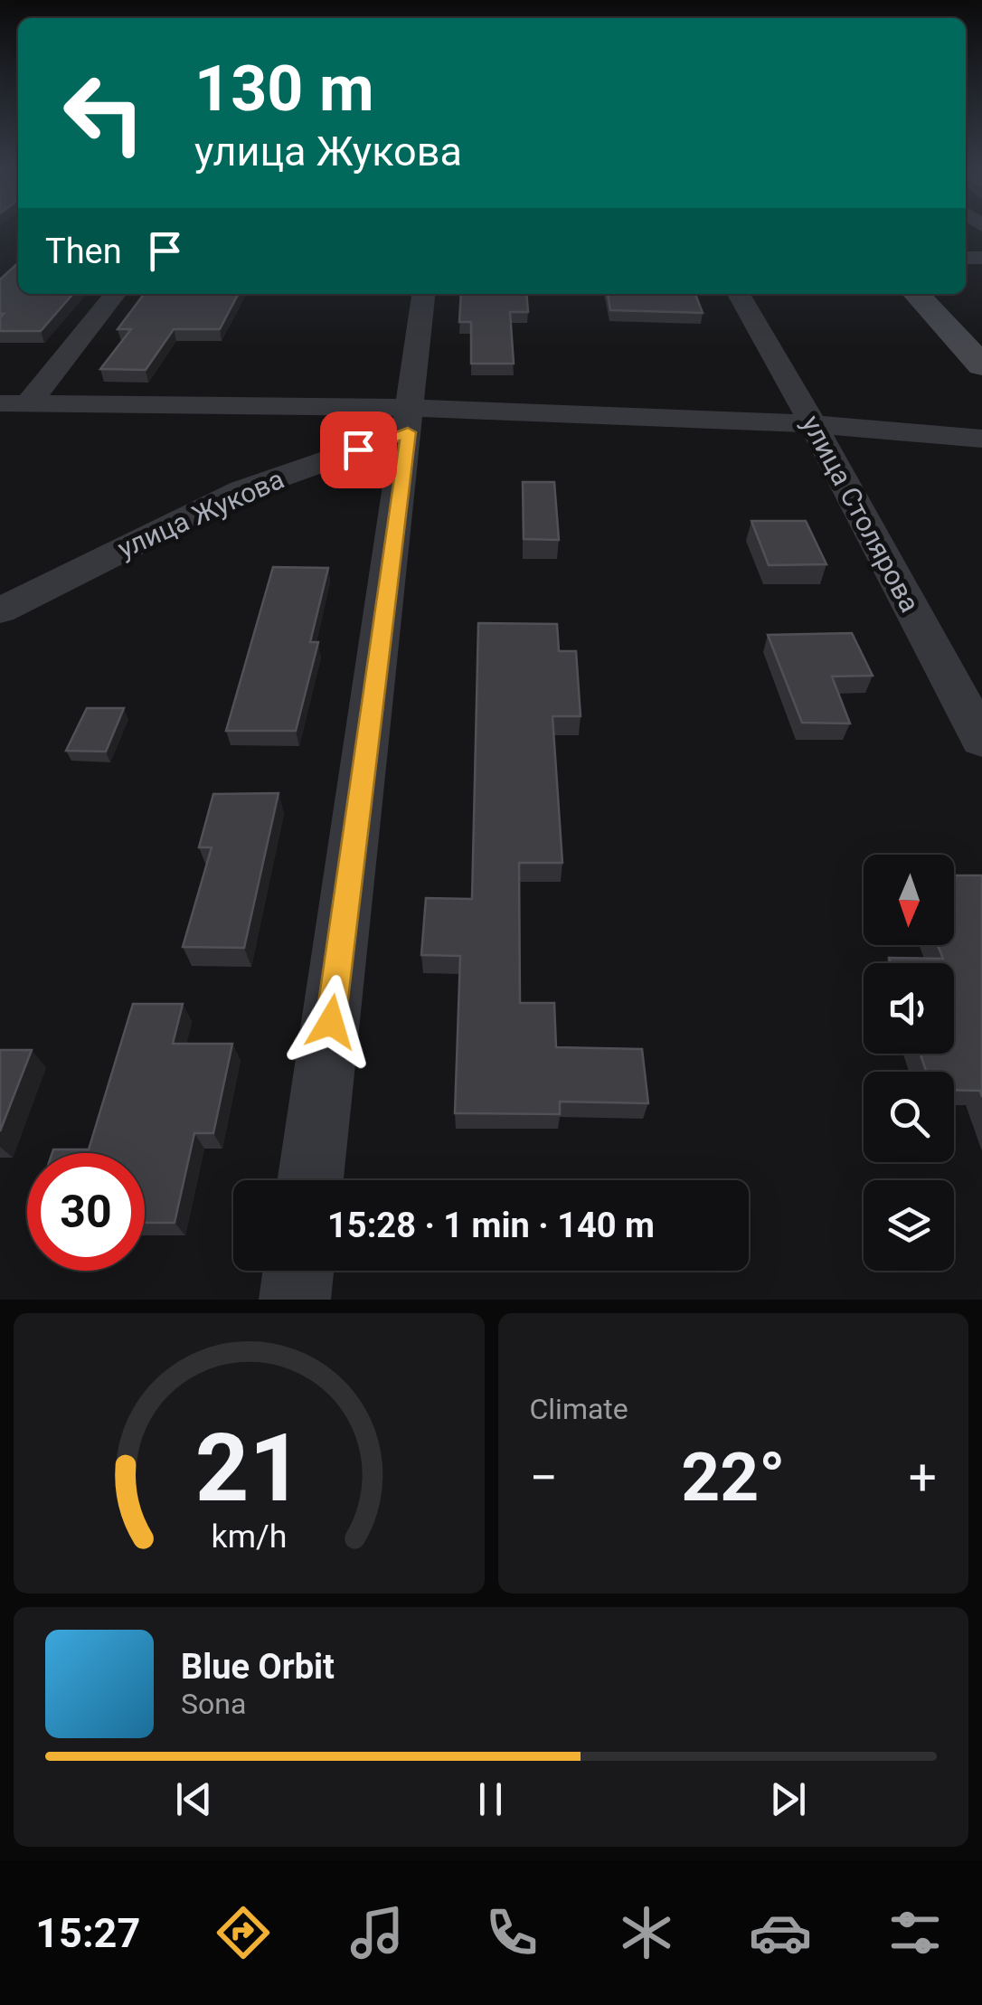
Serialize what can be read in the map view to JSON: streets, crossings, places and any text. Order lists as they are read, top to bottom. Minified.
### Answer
{"streets":{"street":["улица Жукова","улица Столярова"]},"north":"bottom","page":{"turn":["130 m","улица Жукова"],"then":"Then","limit":"30","trip":"15:28 · 1 min · 140 m","tile":"Climate","heat":["−","22°","+"],"song":["Blue Orbit","Sona"],"tabs":"15:27","gauge":["21","km/h"]}}
